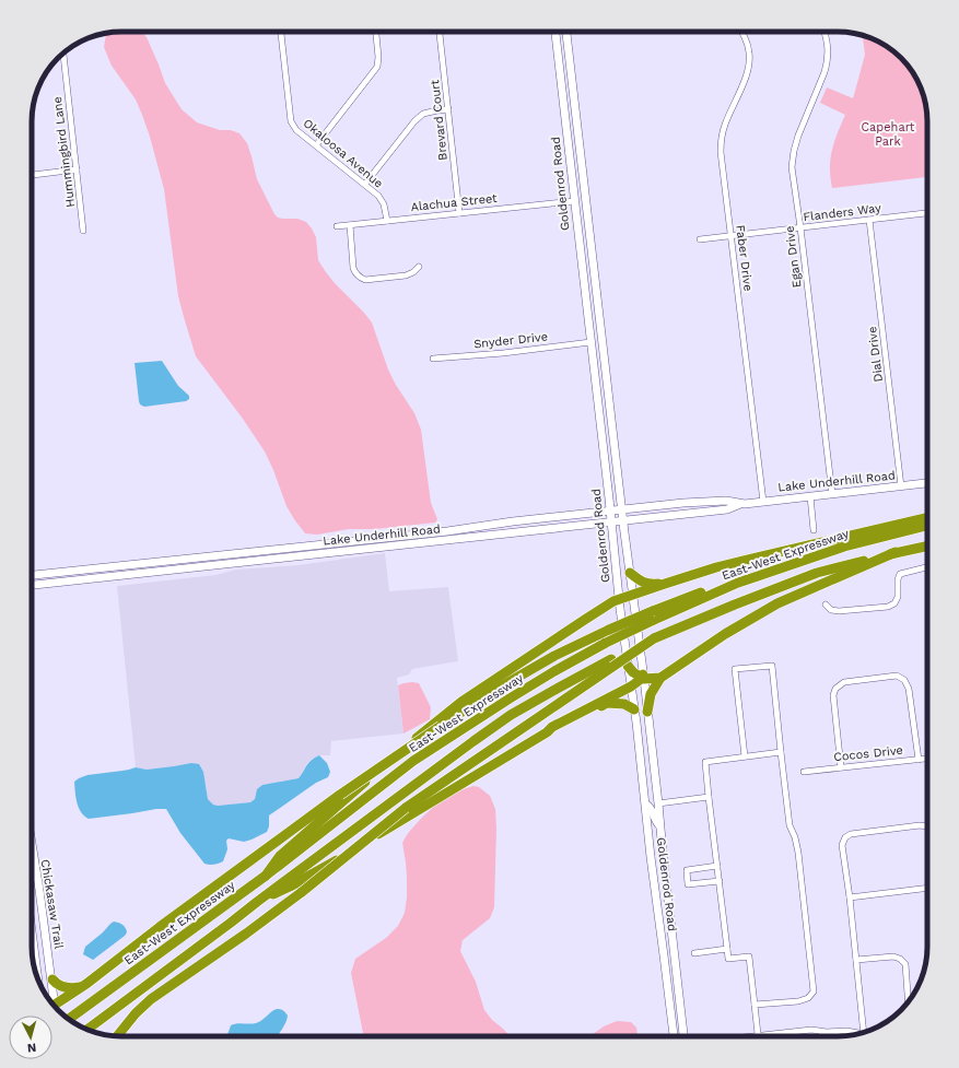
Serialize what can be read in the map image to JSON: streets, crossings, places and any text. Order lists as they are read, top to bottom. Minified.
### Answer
{"streets":{"highway":["East-West Expressway"],"main road":["Goldenrod Road","Lake Underhill Road","Chickasaw Trail"],"street":["Brevard Court","Hummingbird Lane","Okaloosa Avenue","Alachua Street","Flanders Way","Egan Drive","Faber Drive","Snyder Drive","Dial Drive","Cocos Drive"]},"crossings":[["Brevard Court","Alachua Street"],["Okaloosa Avenue","Alachua Street"],["Goldenrod Road","Alachua Street"],["Goldenrod Road","Snyder Drive"],["Goldenrod Road","Lake Underhill Road"],["Flanders Way","Egan Drive"],["Flanders Way","Faber Drive"],["Flanders Way","Dial Drive"],["Egan Drive","Lake Underhill Road"],["Faber Drive","Lake Underhill Road"],["Dial Drive","Lake Underhill Road"]],"parks":["Capehart Park"],"north":"bottom"}
